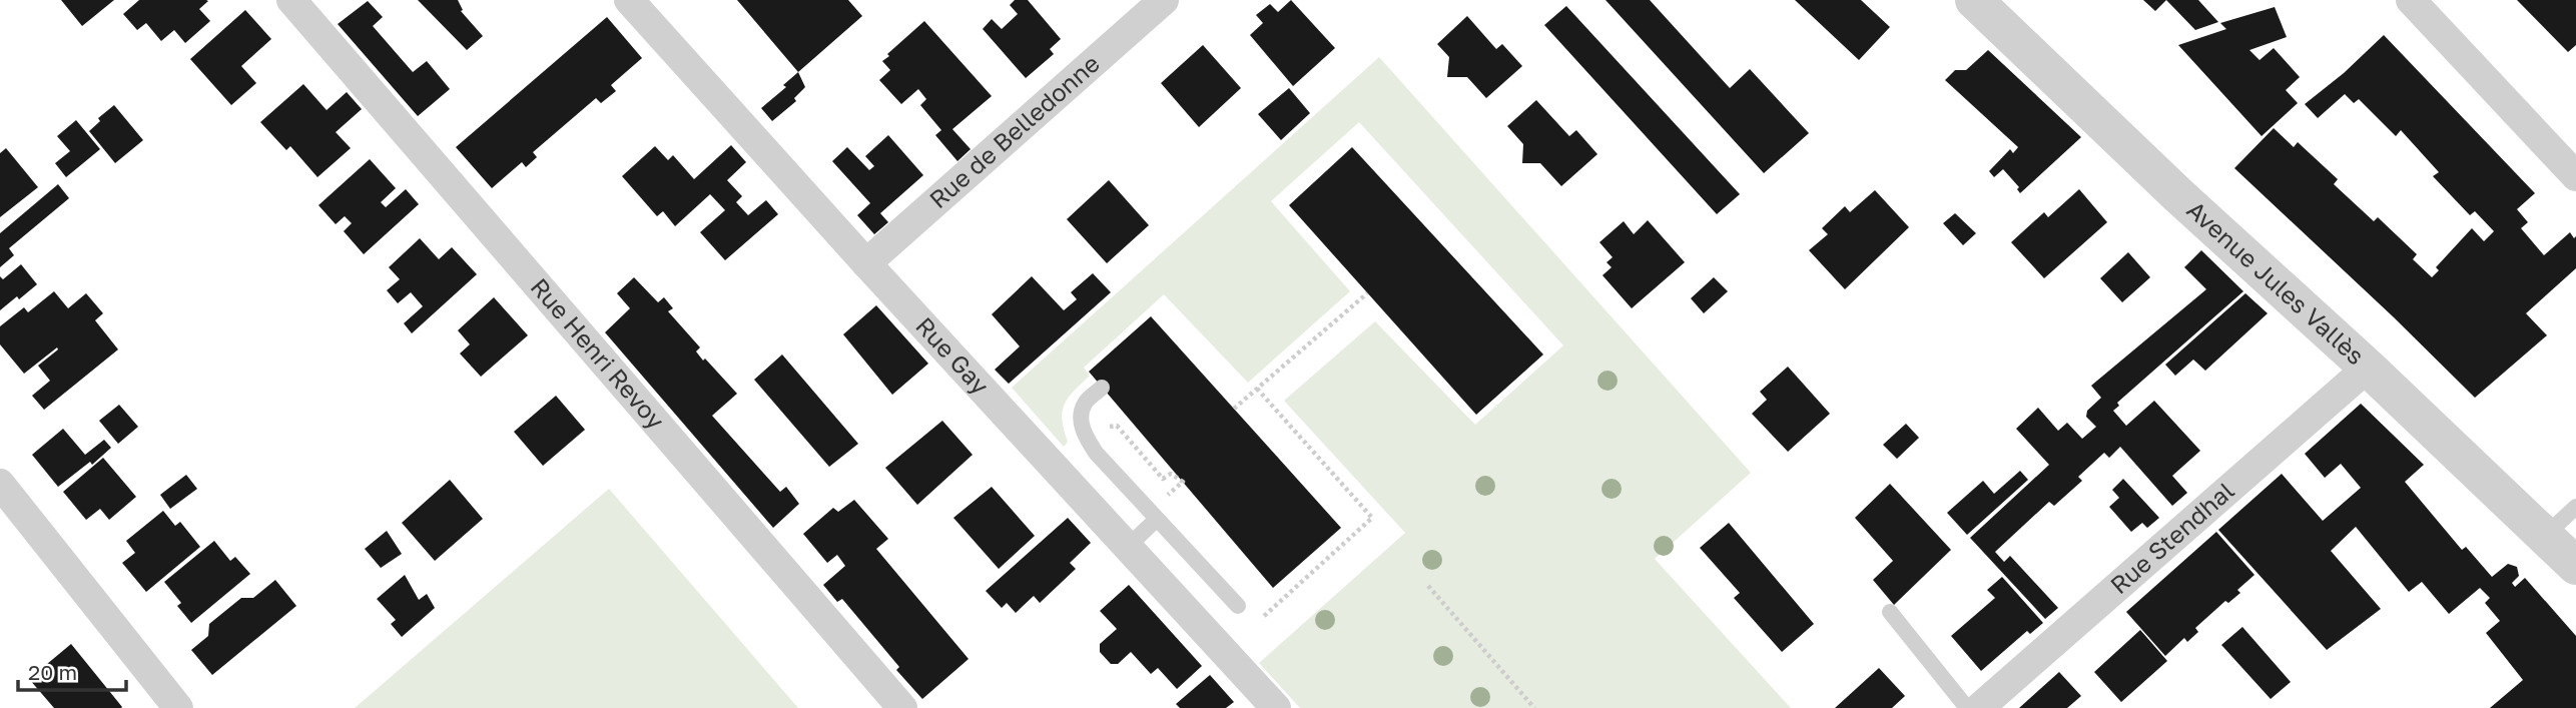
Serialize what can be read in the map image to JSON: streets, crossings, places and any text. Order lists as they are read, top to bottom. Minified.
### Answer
{"streets":{"street":["Rue de Belledonne","Avenue Jules Vallès","Rue Henri Revoy","Rue Gay","Rue Stendhal"]},"crossings":[["Rue de Belledonne","Rue Gay"],["Avenue Jules Vallès","Rue Stendhal"]],"scale_bar":"20 m"}
